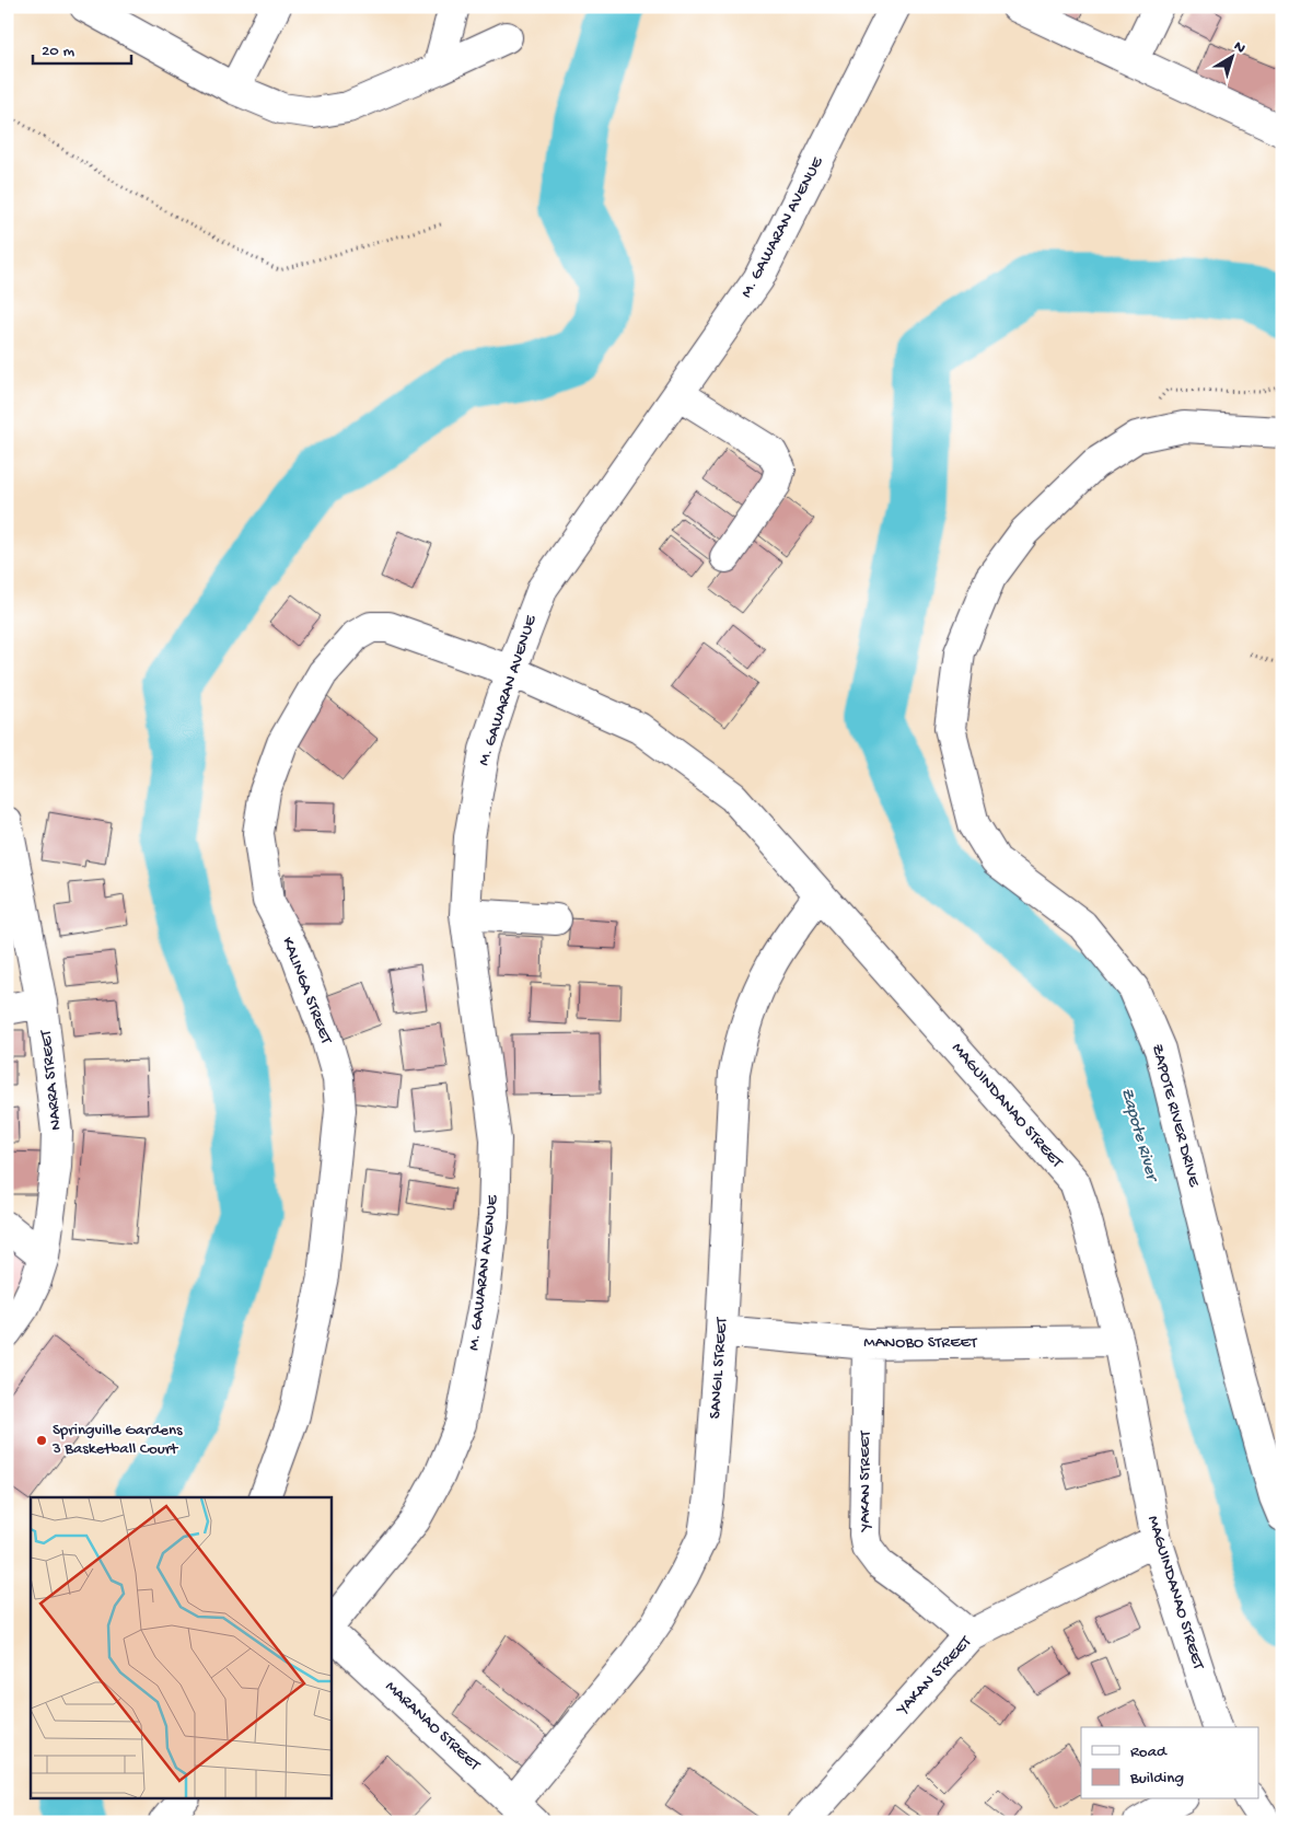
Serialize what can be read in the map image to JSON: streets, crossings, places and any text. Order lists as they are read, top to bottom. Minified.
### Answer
{"streets":{"street":["M. GAWARAN AVENUE","KALINGA STREET","NARRA STREET","MAGUINDANAO STREET","ZAPOTE RIVER DRIVE","MANOBO STREET","SANGIL STREET","YAKAN STREET","MARANAO STREET"]},"crossings":[["M. GAWARAN AVENUE","KALINGA STREET"],["M. GAWARAN AVENUE","MAGUINDANAO STREET"],["KALINGA STREET","MAGUINDANAO STREET"],["MAGUINDANAO STREET","MANOBO STREET"],["MAGUINDANAO STREET","SANGIL STREET"],["MAGUINDANAO STREET","YAKAN STREET"],["MANOBO STREET","SANGIL STREET"],["MANOBO STREET","YAKAN STREET"],["SANGIL STREET","MARANAO STREET"]],"water":["Zapote River"],"places":["Springville Gardens 3 Basketball Court"],"legend":["Road","Building"],"scale_bar":"20 m","north":"top right"}
